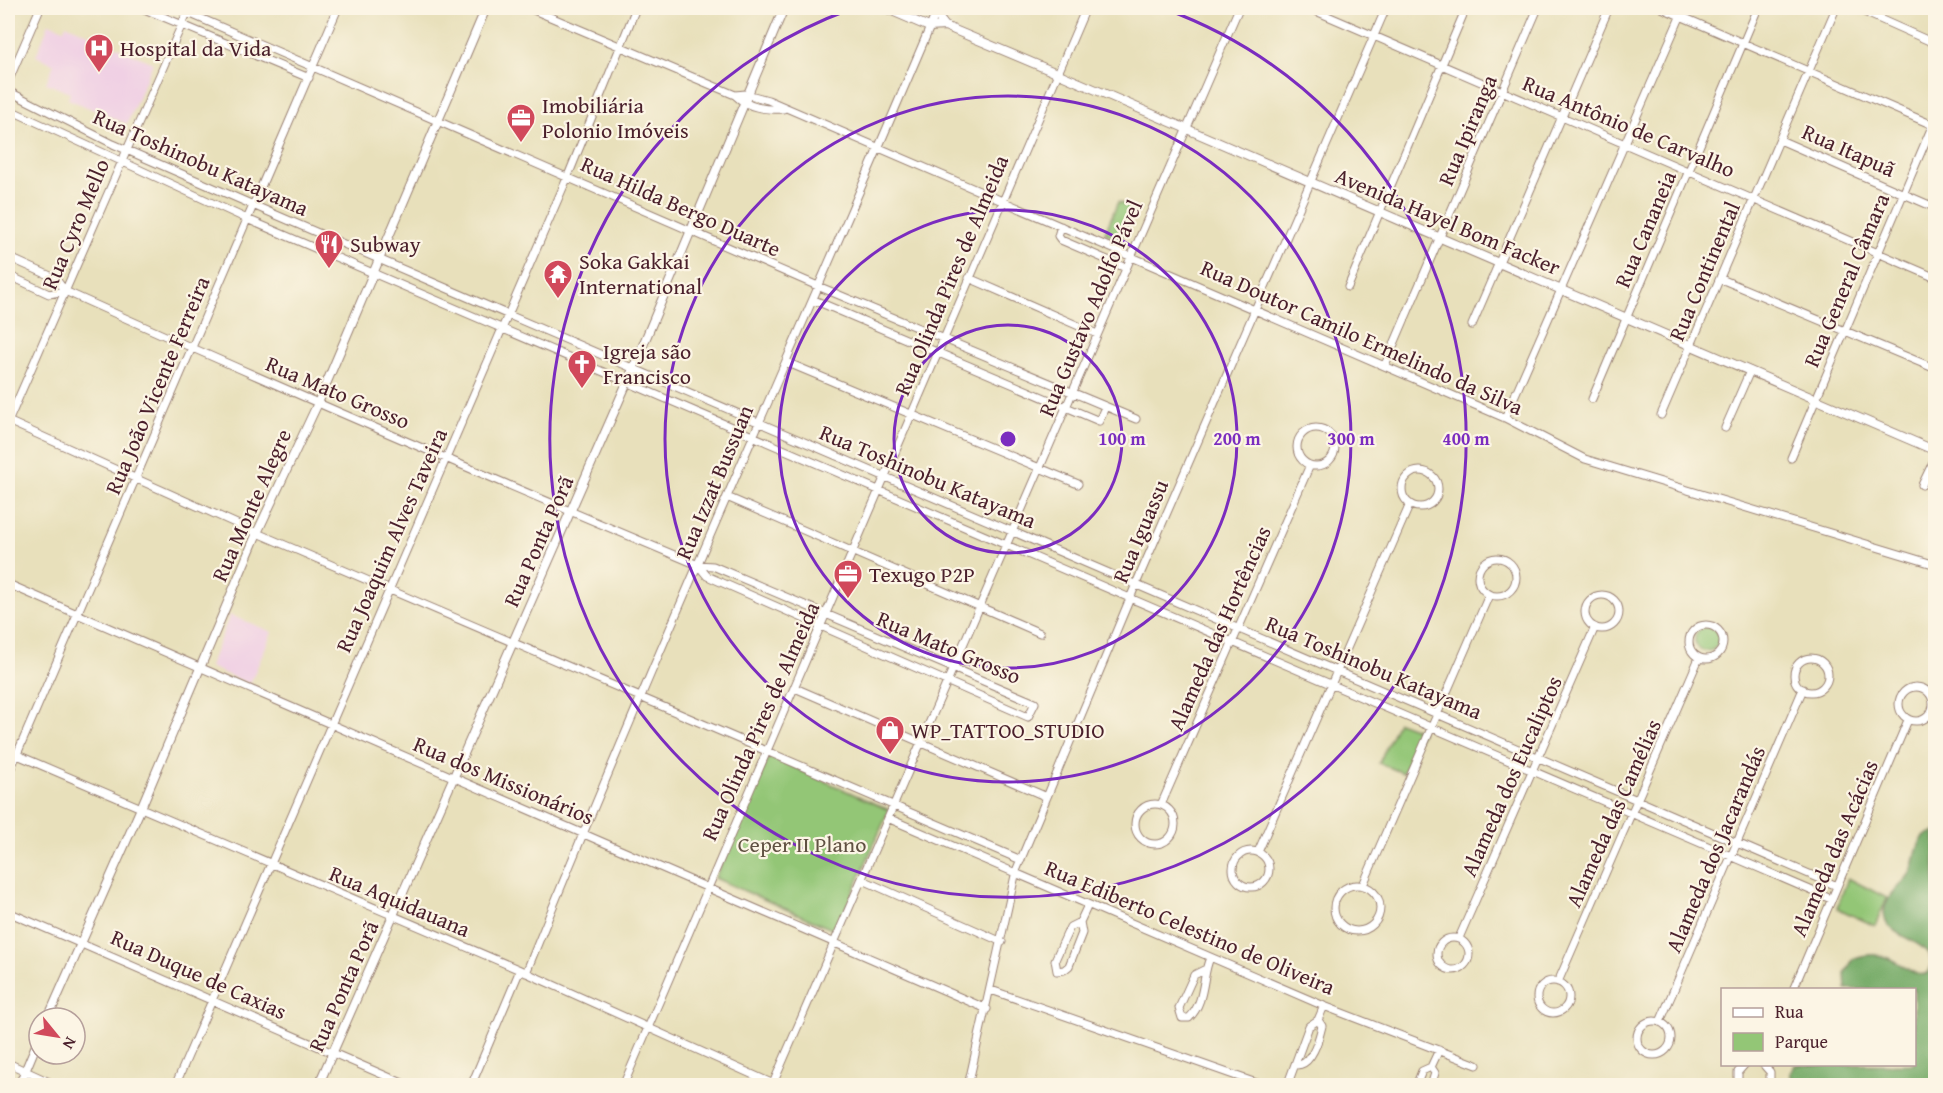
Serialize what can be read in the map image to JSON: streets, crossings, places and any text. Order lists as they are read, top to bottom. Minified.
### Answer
{"streets":{"street":["Rua Antônio de Carvalho","Rua Ipiranga","Rua Itapuã","Rua Toshinobu Katayama","Rua Hilda Bergo Duarte","Avenida Hayel Bom Facker","Rua Cyro Mello","Rua Cananeia","Rua Continental","Rua Olinda Pires de Almeida","Rua General Câmara","Rua Gustavo Adolfo Pável","Rua Doutor Camilo Ermelindo da Silva","Rua João Vicente Ferreira","Rua Mato Grosso","Rua Izzat Bussuan","Rua Monte Alegre","Rua Iguassu","Rua Joaquim Alves Taveira","Rua Ponta Porã","Alameda das Hortências","Alameda dos Eucaliptos","Rua dos Missionários","Alameda das Camélias","Alameda das Acácias","Alameda dos Jacarandás","Rua Aquidauana","Rua Ediberto Celestino de Oliveira","Rua Duque de Caxias"]},"crossings":[["Rua Antônio de Carvalho","Rua Ipiranga"],["Rua Antônio de Carvalho","Rua Cananeia"],["Rua Antônio de Carvalho","Rua Continental"],["Rua Antônio de Carvalho","Rua General Câmara"],["Rua Antônio de Carvalho","Rua Iguassu"],["Rua Ipiranga","Avenida Hayel Bom Facker"],["Rua Ipiranga","Rua Doutor Camilo Ermelindo da Silva"],["Rua Itapuã","Rua Continental"],["Rua Itapuã","Rua General Câmara"],["Rua Toshinobu Katayama","Rua Cyro Mello"],["Rua Toshinobu Katayama","Rua Olinda Pires de Almeida"],["Rua Toshinobu Katayama","Rua Gustavo Adolfo Pável"],["Rua Toshinobu Katayama","Rua João Vicente Ferreira"],["Rua Toshinobu Katayama","Rua Izzat Bussuan"],["Rua Toshinobu Katayama","Rua Monte Alegre"],["Rua Toshinobu Katayama","Rua Iguassu"],["Rua Toshinobu Katayama","Rua Joaquim Alves Taveira"],["Rua Toshinobu Katayama","Rua Ponta Porã"],["Rua Toshinobu Katayama","Alameda das Hortências"],["Rua Toshinobu Katayama","Alameda dos Eucaliptos"],["Rua Toshinobu Katayama","Alameda das Camélias"],["Rua Toshinobu Katayama","Alameda das Acácias"],["Rua Toshinobu Katayama","Alameda dos Jacarandás"],["Rua Hilda Bergo Duarte","Rua Cyro Mello"],["Rua Hilda Bergo Duarte","Rua Olinda Pires de Almeida"],["Rua Hilda Bergo Duarte","Rua Gustavo Adolfo Pável"],["Rua Hilda Bergo Duarte","Rua João Vicente Ferreira"],["Rua Hilda Bergo Duarte","Rua Izzat Bussuan"],["Rua Hilda Bergo Duarte","Rua Monte Alegre"],["Rua Hilda Bergo Duarte","Rua Joaquim Alves Taveira"],["Rua Hilda Bergo Duarte","Rua Ponta Porã"],["Avenida Hayel Bom Facker","Rua Cananeia"],["Avenida Hayel Bom Facker","Rua Continental"],["Avenida Hayel Bom Facker","Rua Olinda Pires de Almeida"],["Avenida Hayel Bom Facker","Rua General Câmara"],["Avenida Hayel Bom Facker","Rua Gustavo Adolfo Pável"],["Avenida Hayel Bom Facker","Rua Izzat Bussuan"],["Avenida Hayel Bom Facker","Rua Iguassu"],["Rua Cyro Mello","Rua Mato Grosso"],["Rua Cyro Mello","Rua Ediberto Celestino de Oliveira"],["Rua Olinda Pires de Almeida","Rua Doutor Camilo Ermelindo da Silva"],["Rua Olinda Pires de Almeida","Rua Mato Grosso"],["Rua Olinda Pires de Almeida","Rua dos Missionários"],["Rua Olinda Pires de Almeida","Rua Aquidauana"],["Rua Olinda Pires de Almeida","Rua Ediberto Celestino de Oliveira"],["Rua Gustavo Adolfo Pável","Rua Doutor Camilo Ermelindo da Silva"],["Rua Gustavo Adolfo Pável","Rua Mato Grosso"],["Rua Gustavo Adolfo Pável","Rua dos Missionários"],["Rua Gustavo Adolfo Pável","Rua Aquidauana"],["Rua Gustavo Adolfo Pável","Rua Ediberto Celestino de Oliveira"],["Rua Doutor Camilo Ermelindo da Silva","Rua Izzat Bussuan"],["Rua Doutor Camilo Ermelindo da Silva","Rua Iguassu"],["Rua Doutor Camilo Ermelindo da Silva","Rua Ponta Porã"],["Rua João Vicente Ferreira","Rua Mato Grosso"],["Rua João Vicente Ferreira","Rua dos Missionários"],["Rua João Vicente Ferreira","Rua Aquidauana"],["Rua João Vicente Ferreira","Rua Ediberto Celestino de Oliveira"],["Rua Mato Grosso","Rua Izzat Bussuan"],["Rua Mato Grosso","Rua Monte Alegre"],["Rua Mato Grosso","Rua Joaquim Alves Taveira"],["Rua Mato Grosso","Rua Ponta Porã"],["Rua Izzat Bussuan","Rua dos Missionários"],["Rua Izzat Bussuan","Rua Aquidauana"],["Rua Izzat Bussuan","Rua Ediberto Celestino de Oliveira"],["Rua Monte Alegre","Rua dos Missionários"],["Rua Monte Alegre","Rua Aquidauana"],["Rua Monte Alegre","Rua Ediberto Celestino de Oliveira"],["Rua Monte Alegre","Rua Duque de Caxias"],["Rua Iguassu","Rua dos Missionários"],["Rua Iguassu","Rua Ediberto Celestino de Oliveira"],["Rua Joaquim Alves Taveira","Rua dos Missionários"],["Rua Joaquim Alves Taveira","Rua Aquidauana"],["Rua Joaquim Alves Taveira","Rua Ediberto Celestino de Oliveira"],["Rua Joaquim Alves Taveira","Rua Duque de Caxias"],["Rua Ponta Porã","Rua dos Missionários"],["Rua Ponta Porã","Rua Aquidauana"],["Rua Ponta Porã","Rua Ediberto Celestino de Oliveira"],["Rua Ponta Porã","Rua Duque de Caxias"]],"parks":["Ceper II Plano"],"places":{"hospital":["Hospital da Vida"],"office":["Imobiliária Polonio Imóveis","Texugo P2P"],"restaurant":["Subway"],"temple":["Soka Gakkai International"],"church":["Igreja são Francisco"],"shop":["WP_TATTOO_STUDIO"]},"legend":["Rua","Parque"],"north":"bottom right","rings":["100 m","200 m","300 m","400 m"]}
